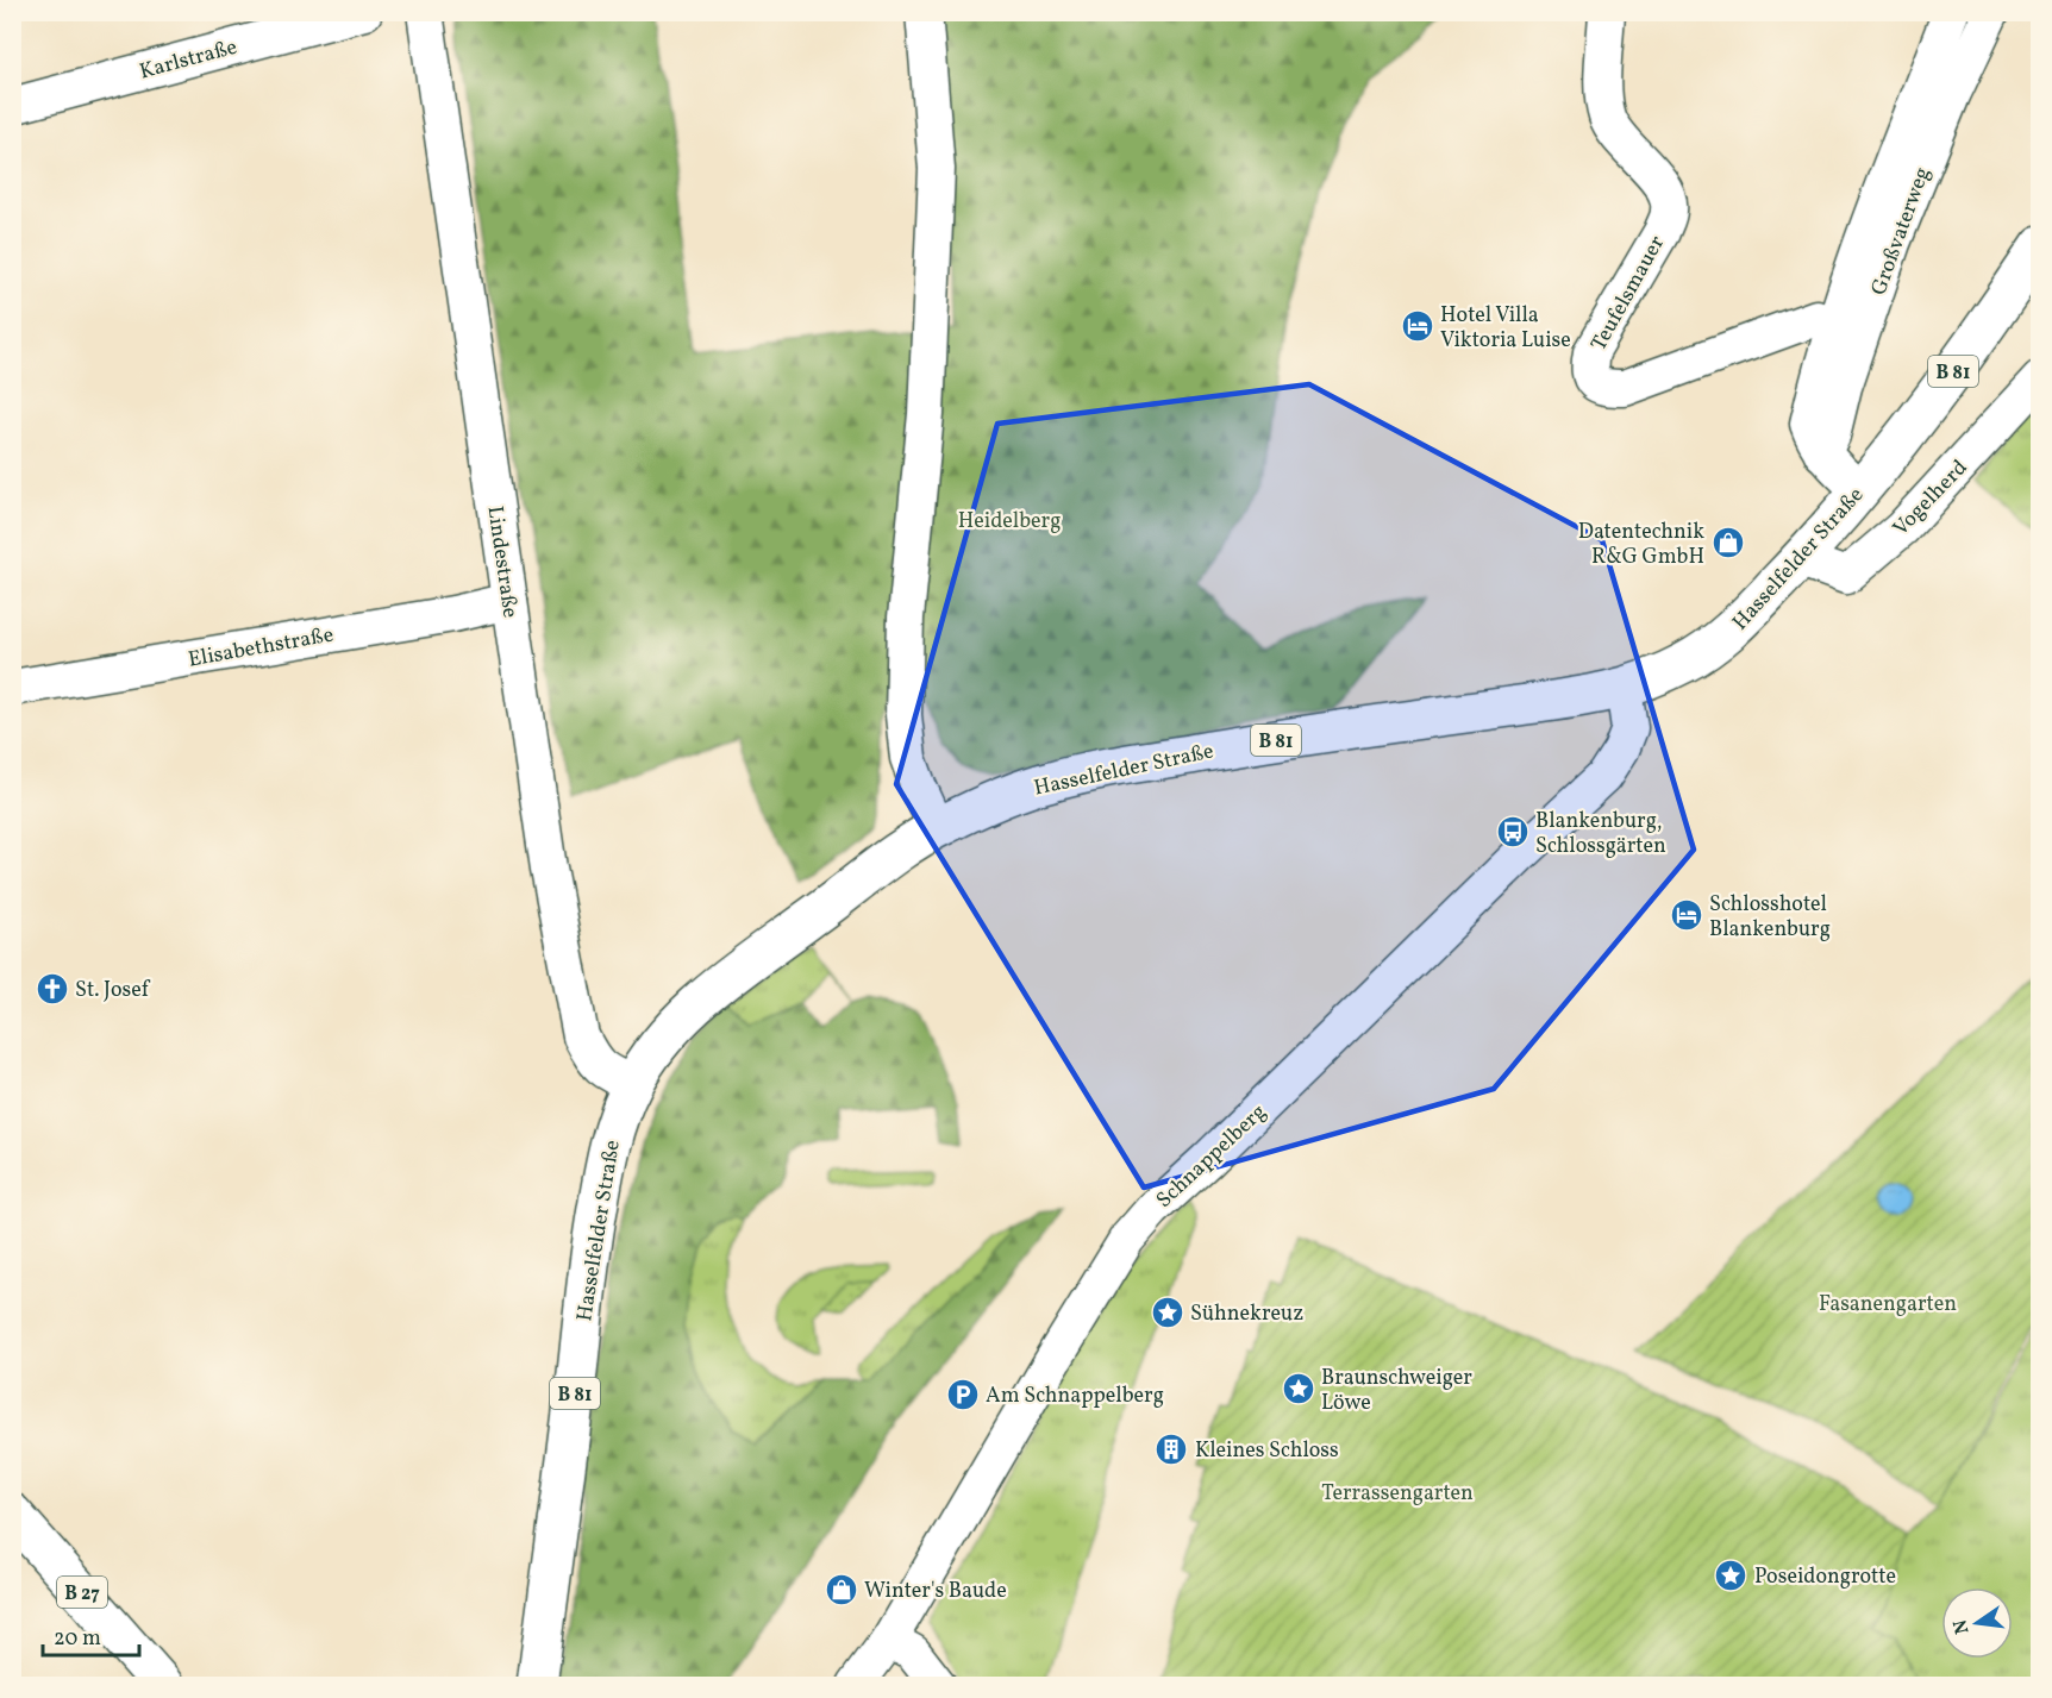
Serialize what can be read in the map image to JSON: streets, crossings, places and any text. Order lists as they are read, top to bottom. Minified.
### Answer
{"streets":{"main road":["B 81","Hasselfelder Straße","B 27"],"street":["Karlstraße","Großvaterweg","Teufelsmauer","Vogelherd","Lindestraße","Elisabethstraße","Schnappelberg"]},"crossings":[["Vogelherd","Hasselfelder Straße"],["Hasselfelder Straße","Lindestraße"],["Hasselfelder Straße","Schnappelberg"],["Lindestraße","Elisabethstraße"]],"parks":["Heidelberg","Fasanengarten","Terrassengarten"],"places":{"hotel":["Hotel Villa Viktoria Luise","Schlosshotel Blankenburg"],"shop":["Datentechnik R&G GmbH","Winter's Baude"],"bus stop":["Blankenburg, Schlossgärten"],"church":["St. Josef"],"place":["Sühnekreuz","Braunschweiger Löwe","Poseidongrotte"],"parking":["Am Schnappelberg"],"building":["Kleines Schloss"]},"scale_bar":"20 m","north":"left"}
